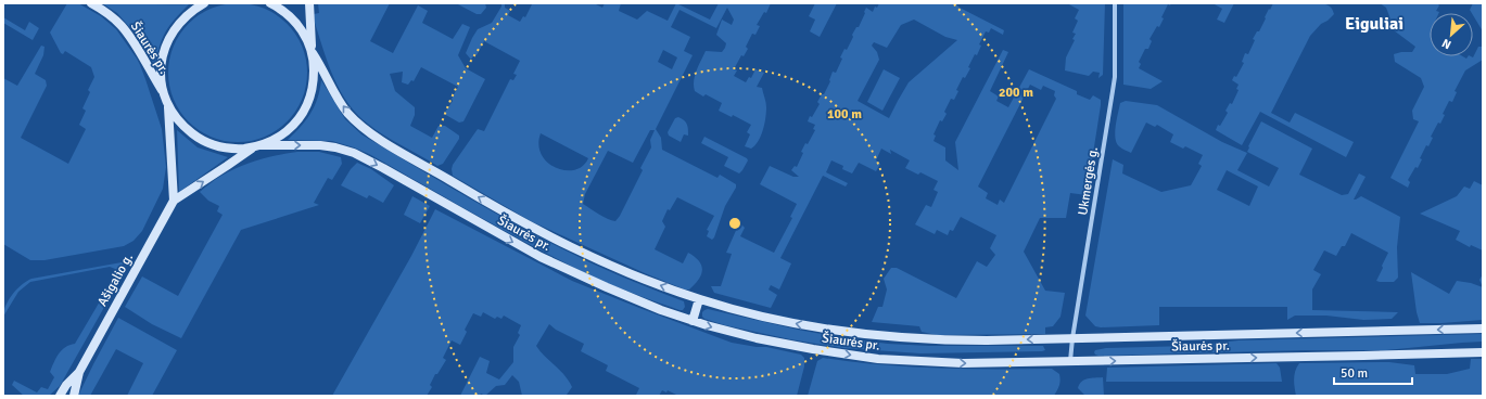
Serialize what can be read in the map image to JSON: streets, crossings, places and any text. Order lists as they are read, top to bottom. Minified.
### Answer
{"streets":{"main road":["Šiaurės pr.","Ašigalio g."],"street":["Ukmergės g."]},"crossings":[["Šiaurės pr.","Ukmergės g."],["Šiaurės pr.","Ašigalio g."]],"districts":["Eiguliai"],"scale_bar":"50 m","north":"bottom left","rings":["200 m","100 m"]}
